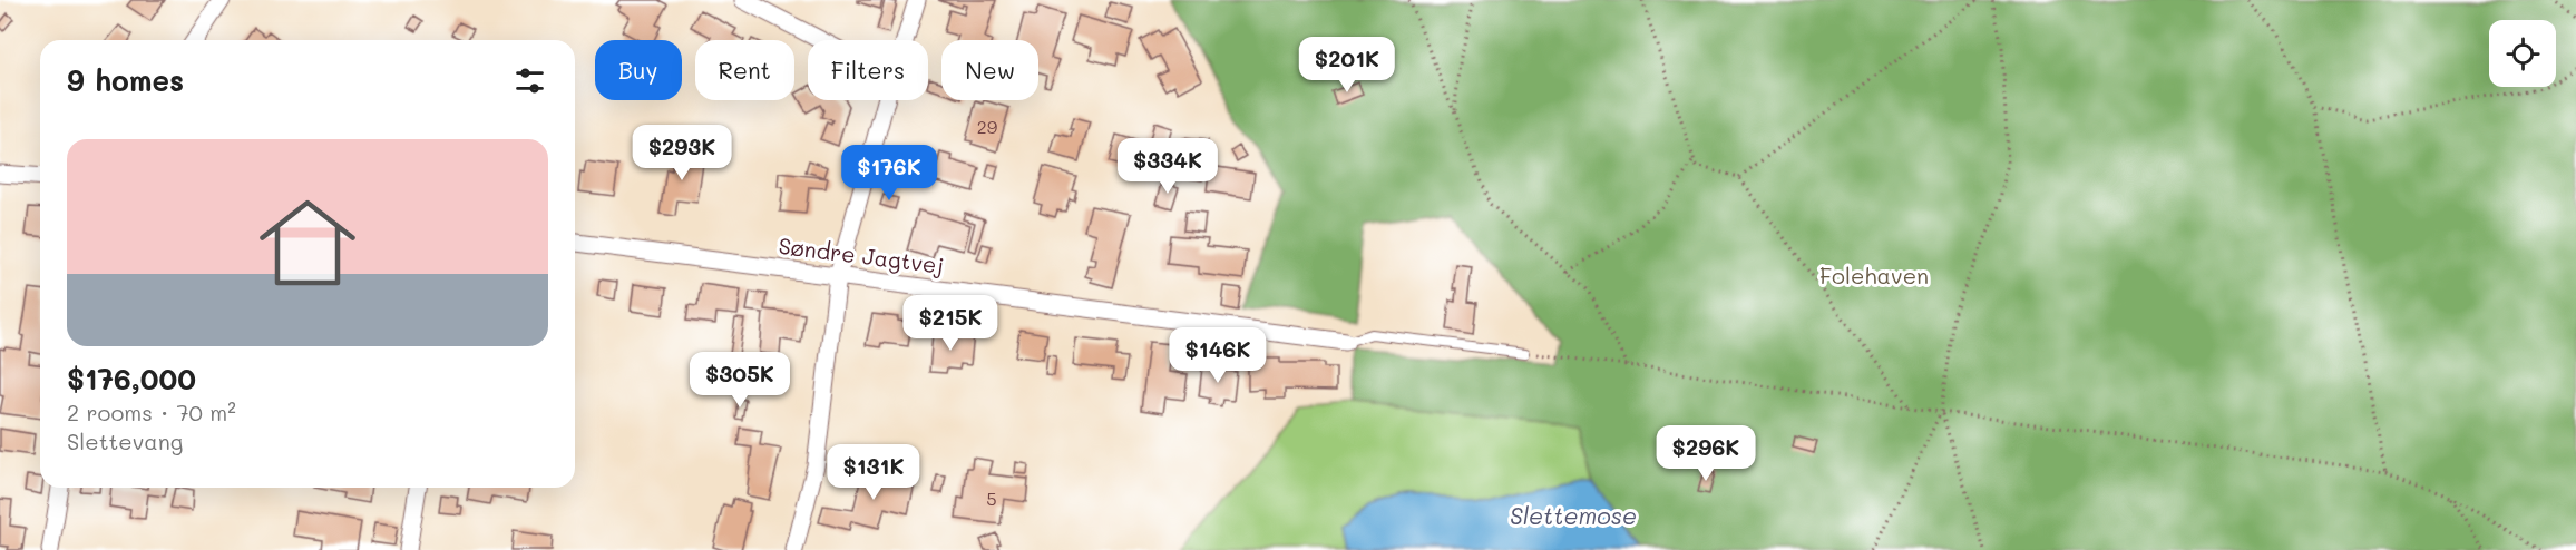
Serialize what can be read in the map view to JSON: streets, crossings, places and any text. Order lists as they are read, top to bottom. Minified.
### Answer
{"streets":{"street":["Søndre Jagtvej"]},"water":["Slettemose"],"parks":["Folehaven"],"house_numbers":["29","5"],"page":{"price":["$201K","$293K","$334K","$176K","$215K","$146K","$305K","$296K","$131K"],"chip":["Buy","Rent","Filters","New"],"heading":"9 homes","list":[{"name":"$176,000","note":"2 rooms · 70 m² · Slettevang"}]}}
